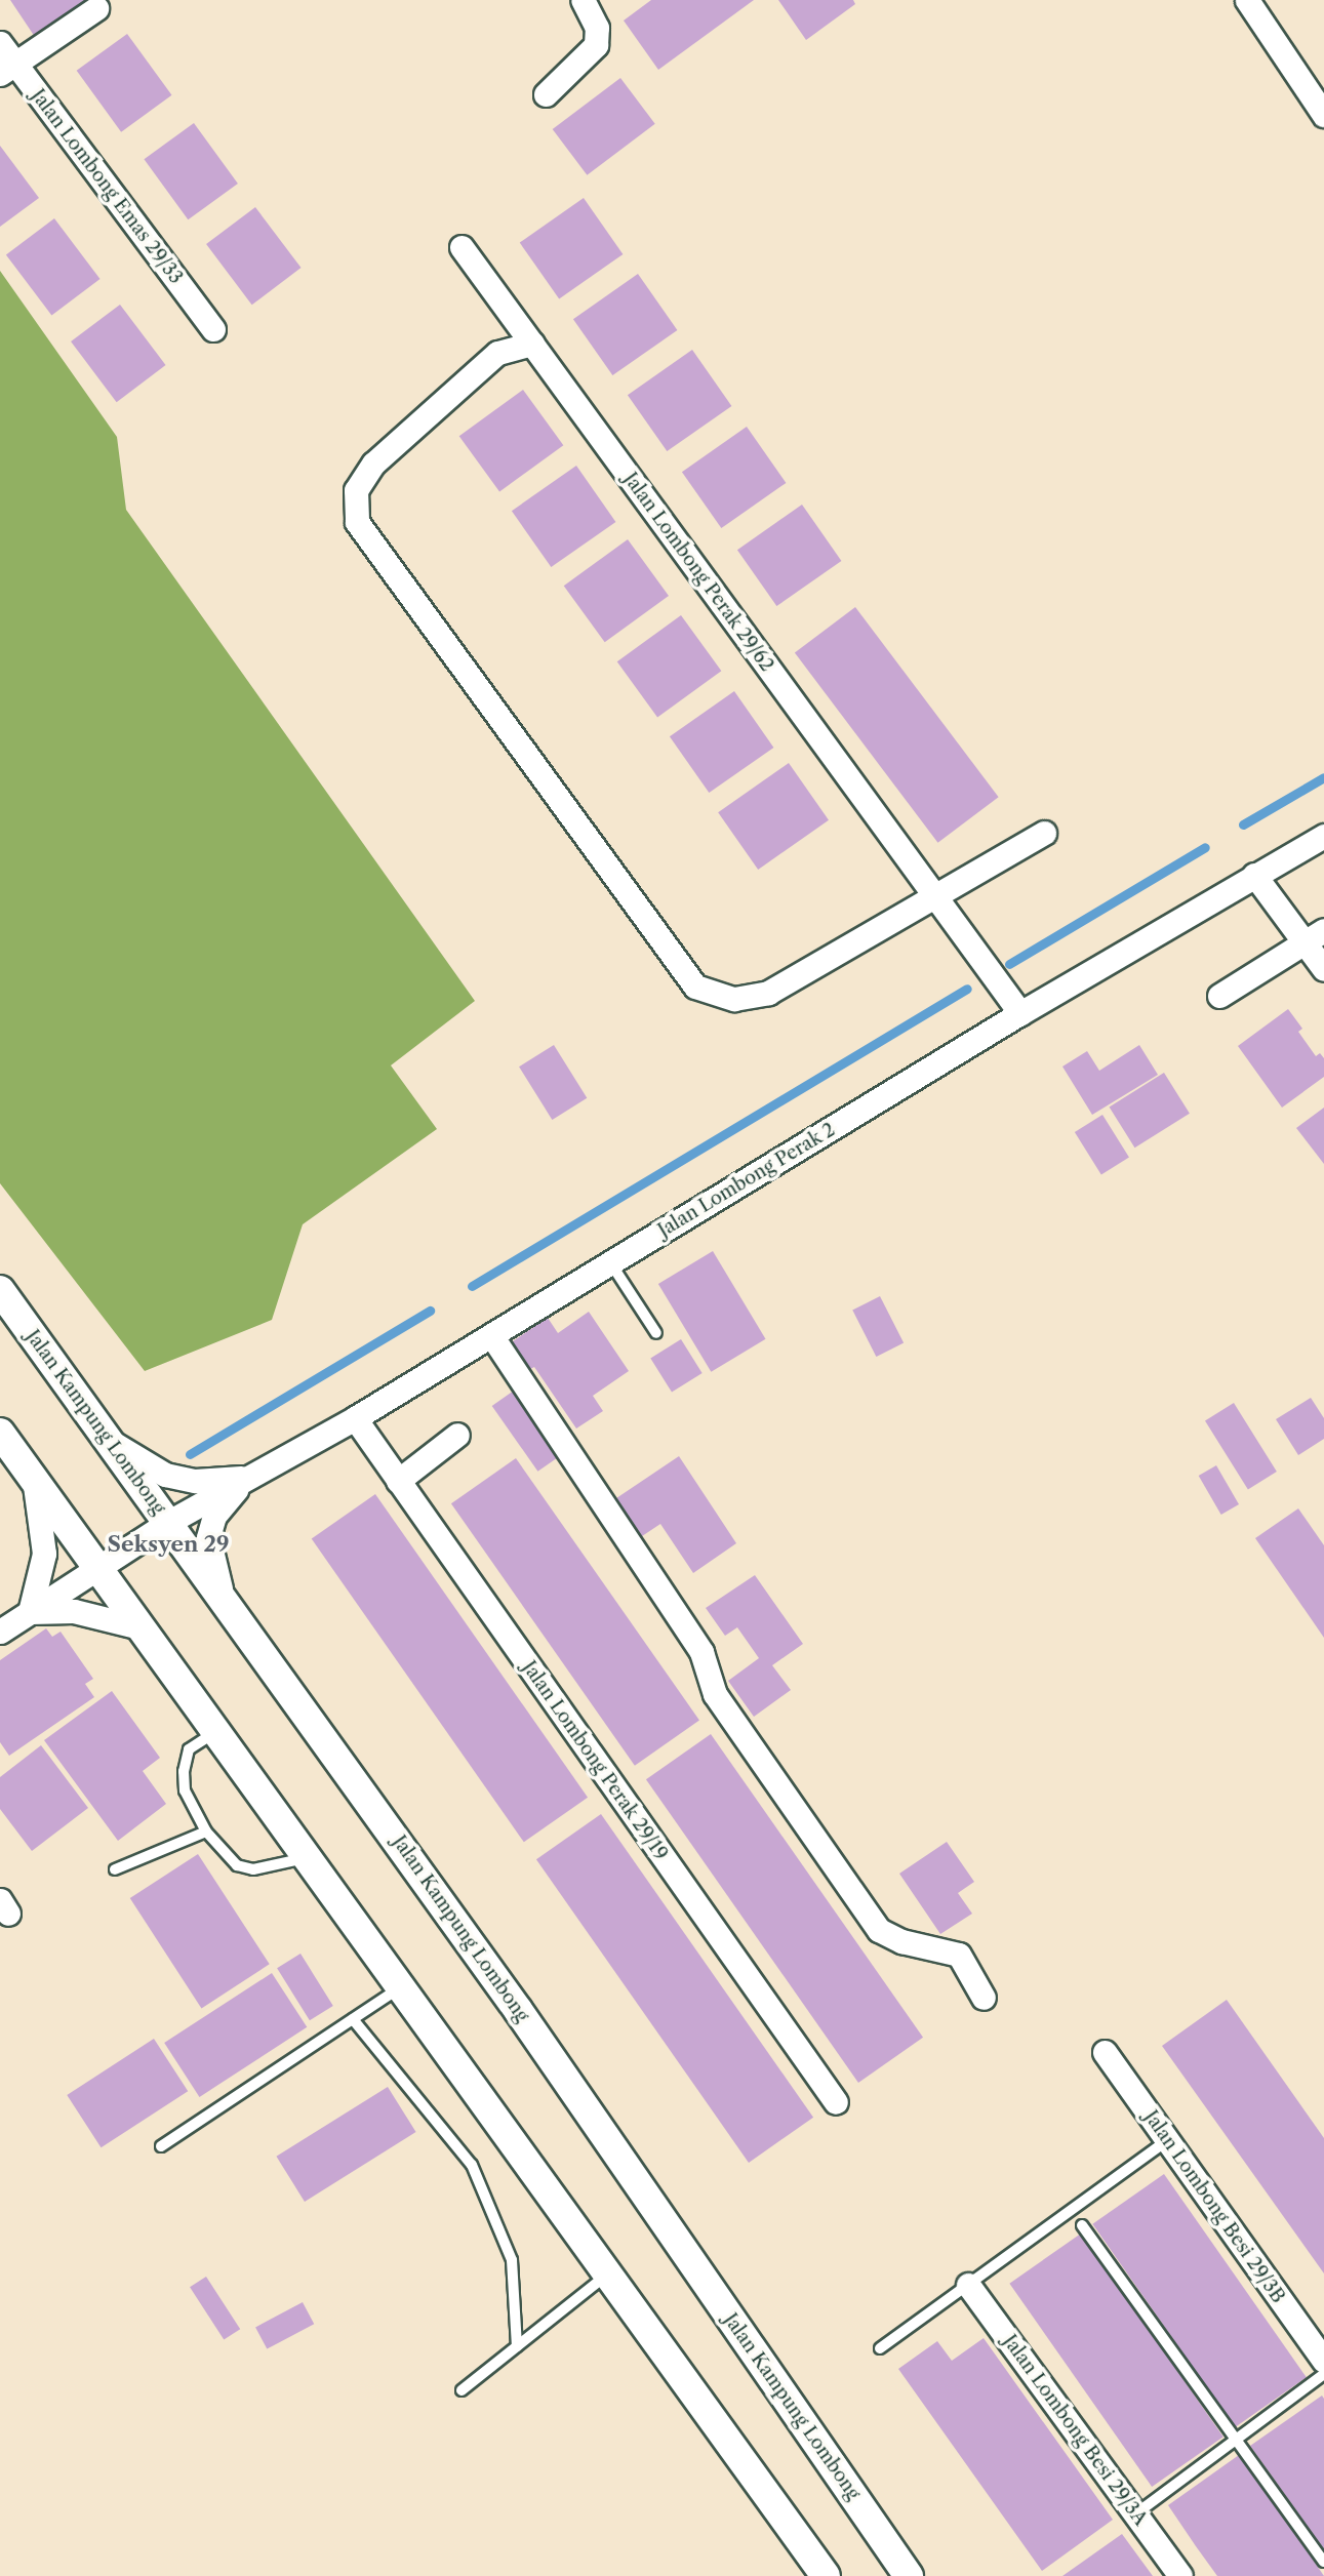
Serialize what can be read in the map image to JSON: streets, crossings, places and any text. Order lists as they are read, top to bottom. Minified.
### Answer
{"streets":{"street":["Jalan Lombong Emas 29/33","Jalan Lombong Perak 29/62","Jalan Lombong Perak 2","Jalan Kampung Lombong","Jalan Lombong Perak 29/19","Jalan Lombong Besi 29/3B","Jalan Lombong Besi 29/3A"]},"crossings":[["Jalan Lombong Perak 29/62","Jalan Lombong Perak 2"],["Jalan Lombong Perak 2","Jalan Kampung Lombong"],["Jalan Lombong Perak 2","Jalan Lombong Perak 29/19"]],"districts":["Seksyen 29"]}
